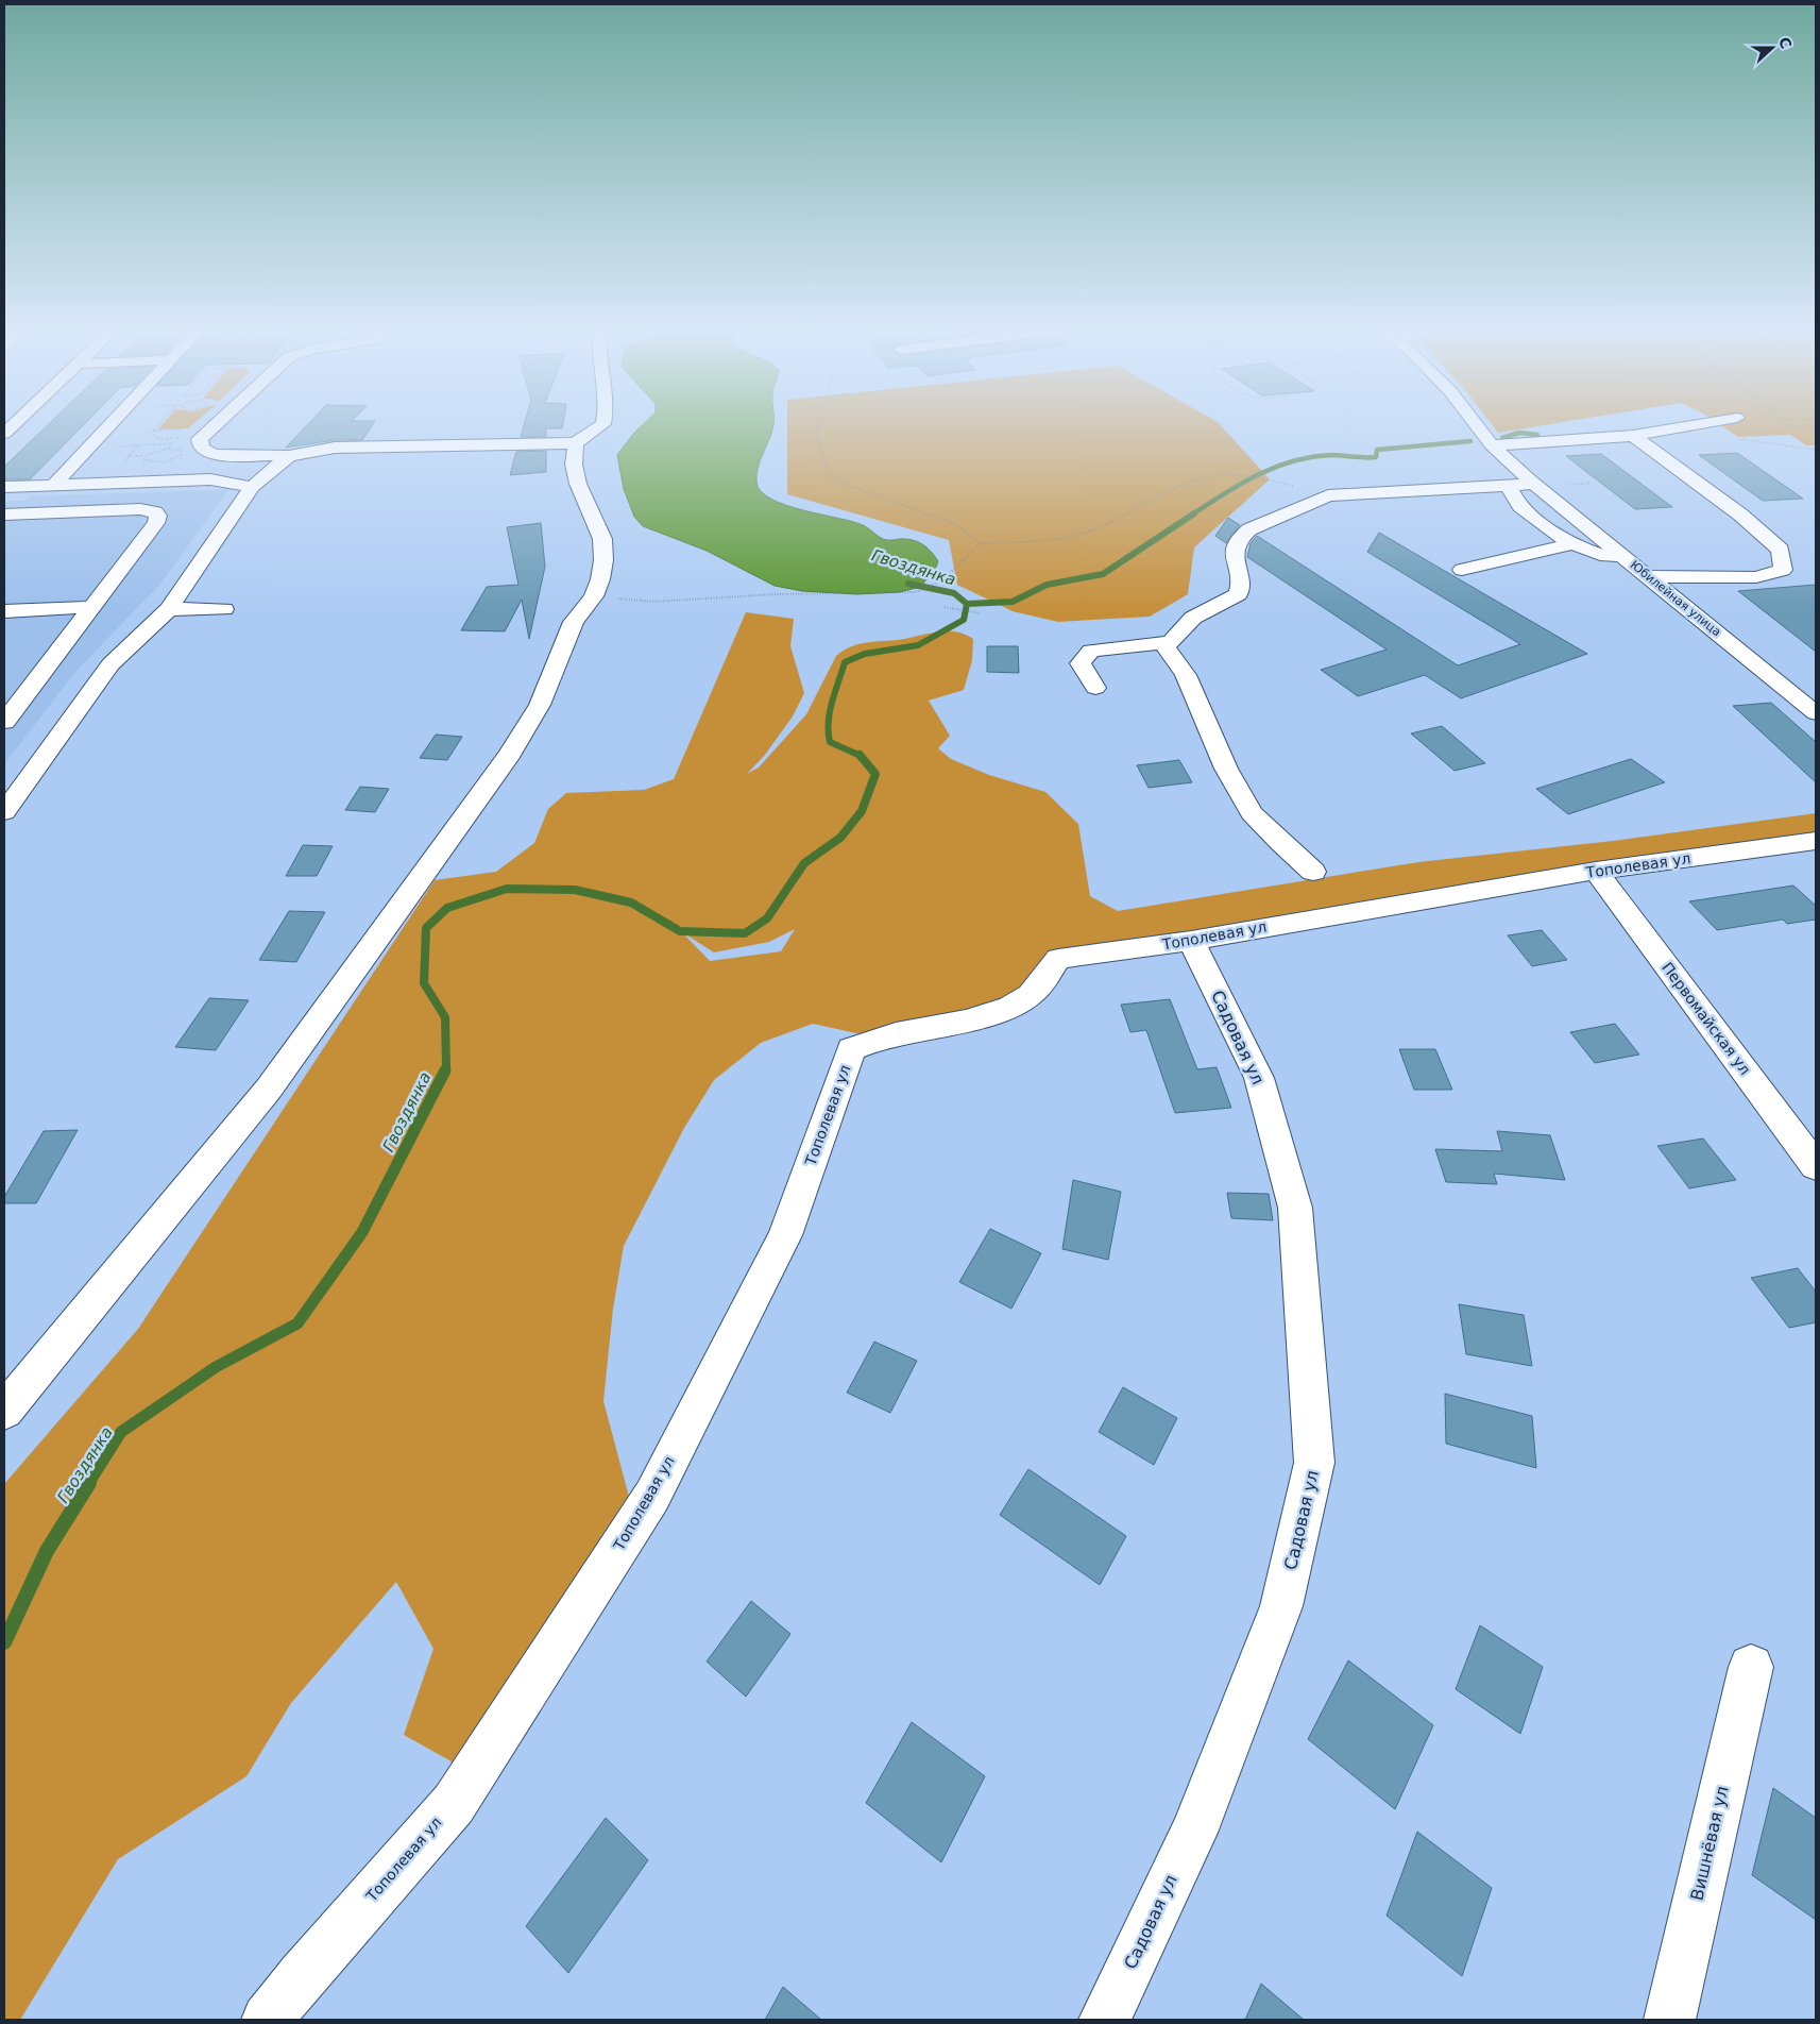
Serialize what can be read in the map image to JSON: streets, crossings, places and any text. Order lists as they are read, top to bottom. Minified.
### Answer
{"streets":{"street":["Юбилейная улица","Тополевая ул","Первомайская ул","Садовая ул","Вишнёвая ул"]},"crossings":[["Тополевая ул","Первомайская ул"],["Тополевая ул","Садовая ул"]],"water":["Гвоздянка"],"north":"right"}
